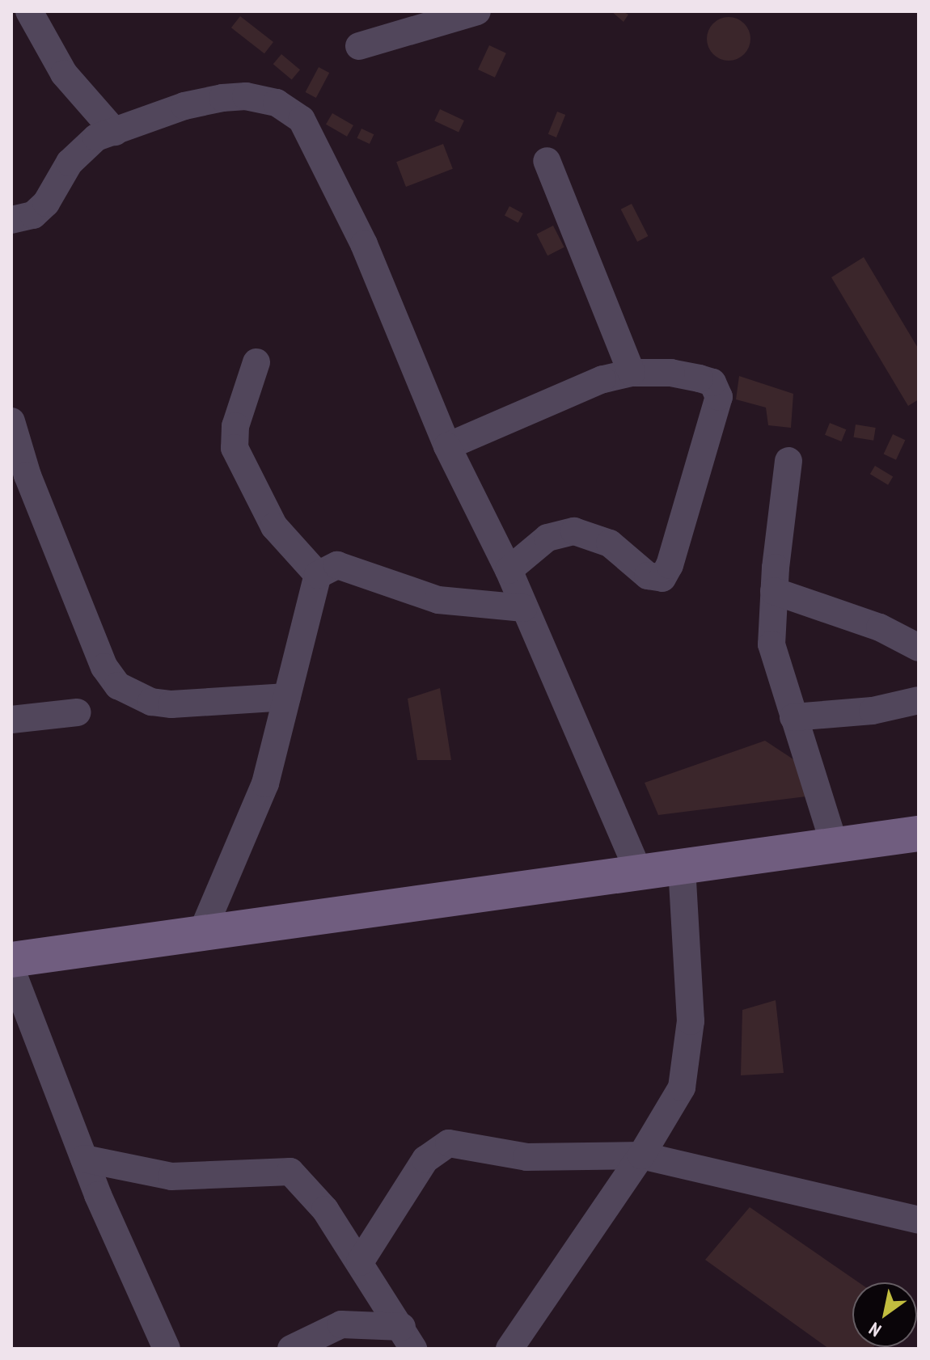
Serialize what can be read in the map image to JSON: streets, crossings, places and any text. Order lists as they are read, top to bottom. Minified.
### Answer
{"north":"bottom left"}
